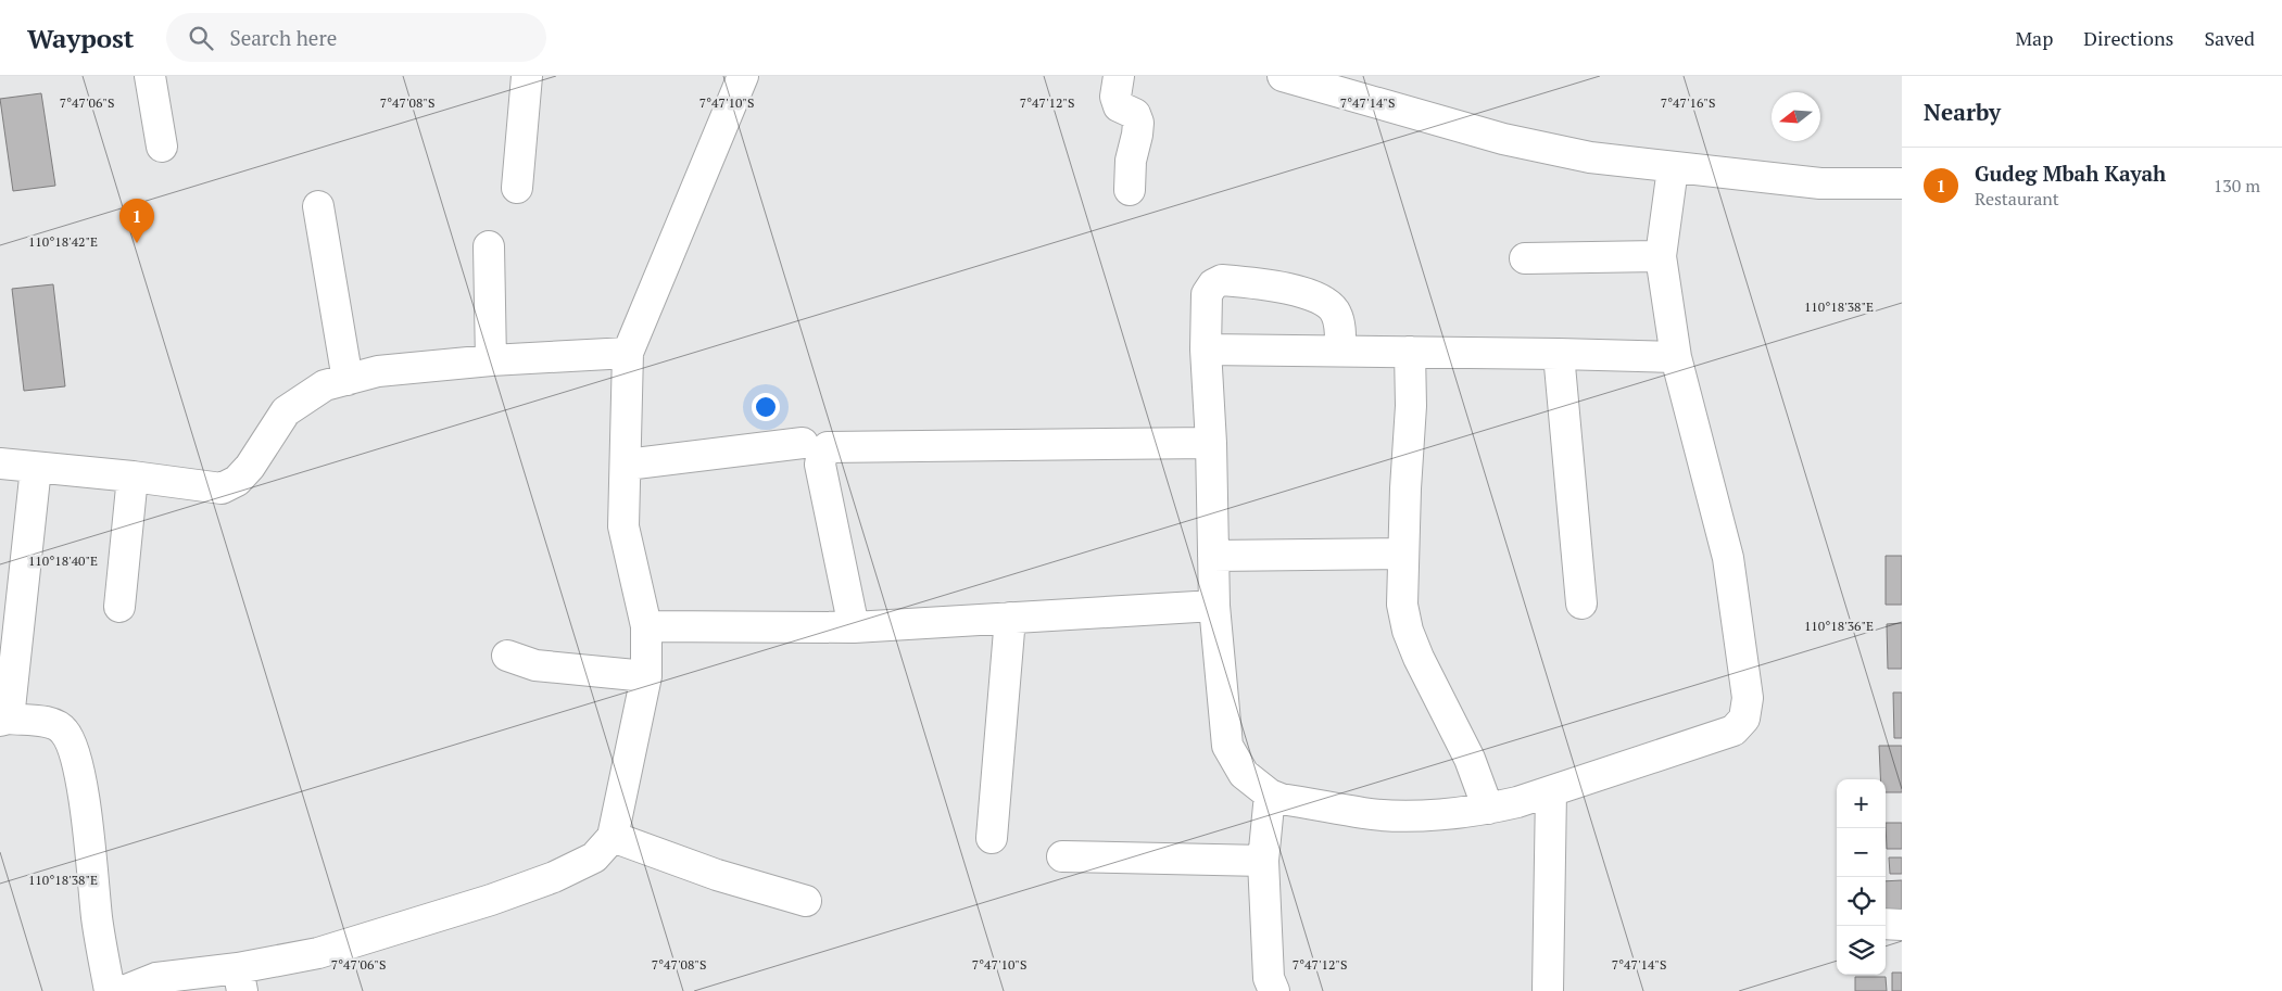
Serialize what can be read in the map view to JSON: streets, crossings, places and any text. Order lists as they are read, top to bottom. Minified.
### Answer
{"north":"left","page":{"header":"Waypost","search":"Search here","nav":["Map","Directions","Saved"],"heading":"Nearby","list":[{"mark":"1","name":"Gudeg Mbah Kayah","note":"Restaurant","value":"130 m"}],"pins":"1","map_buttons":["+","−"]},"coordinates":["7°47'06\"S","7°47'08\"S","7°47'10\"S","7°47'12\"S","7°47'14\"S","7°47'16\"S","110°18'42\"E","110°18'38\"E","110°18'40\"E","110°18'36\"E"]}
